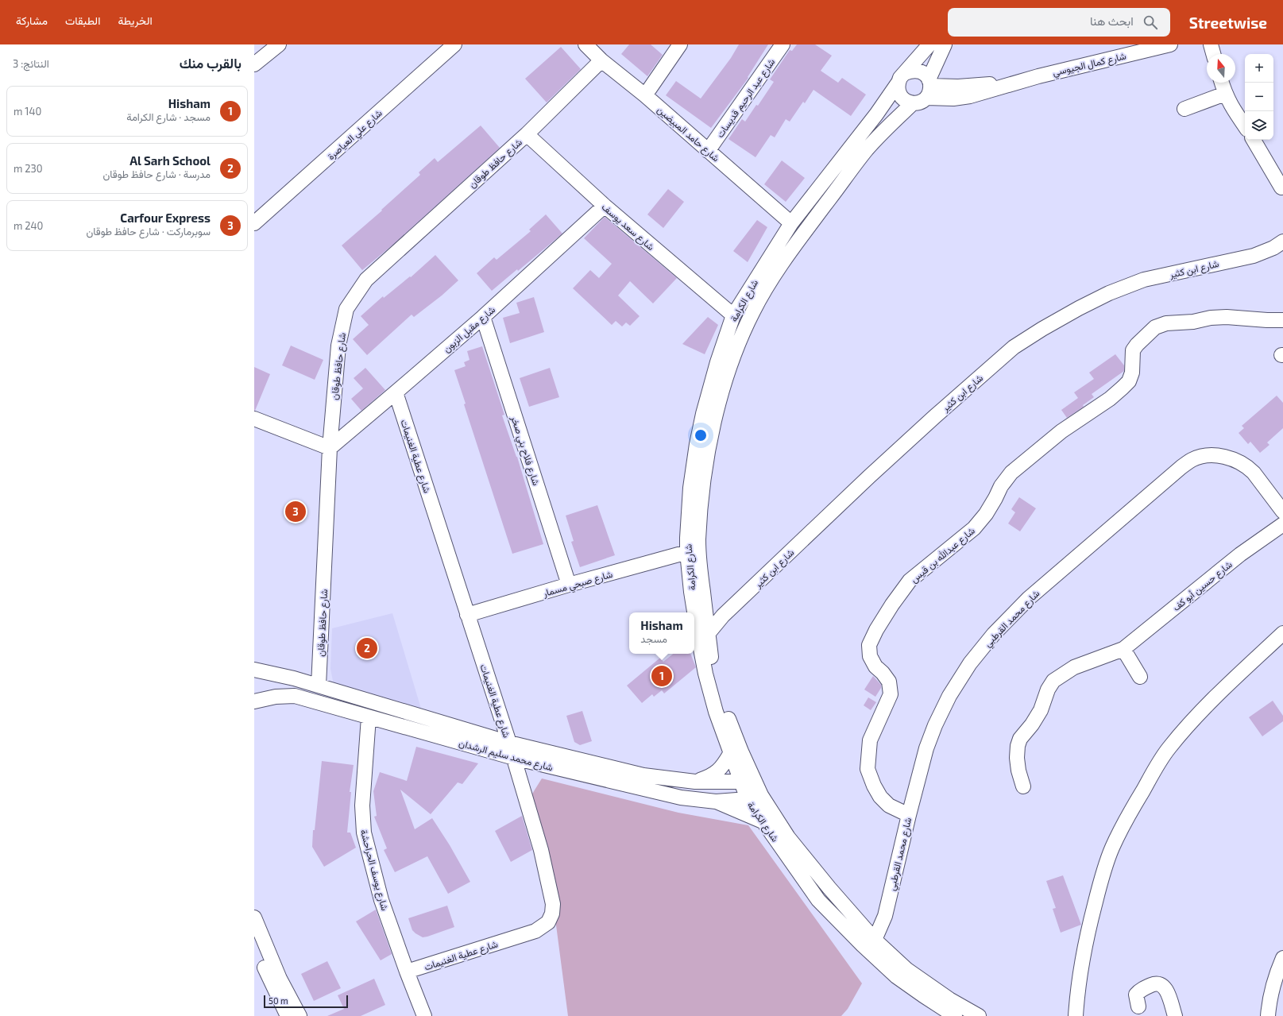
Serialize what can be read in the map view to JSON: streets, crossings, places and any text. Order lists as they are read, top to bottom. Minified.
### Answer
{"streets":{"street":["شارع كمال الجيوسي","شارع عبد الرحيم قديسات","شارع حامد المبيضين","شارع علي العياصرة","شارع حافظ طوقان","شارع سعد يوسف","شارع ابن كثير","شارع الكرامة","شارع مقبل الزبون","شارع فلاح بني صخر","شارع عطية الغنيمات","شارع عبدالله بن قيس","شارع صبحي مسمار","شارع حسين أبو كف","شارع محمد القرطبي","شارع محمد سليم الرشدان","شارع يوسف الحراحشة"]},"crossings":[["شارع كمال الجيوسي","شارع الكرامة"],["شارع عبد الرحيم قديسات","شارع حامد المبيضين"],["شارع حامد المبيضين","شارع حافظ طوقان"],["شارع حامد المبيضين","شارع الكرامة"],["شارع حافظ طوقان","شارع سعد يوسف"],["شارع حافظ طوقان","شارع مقبل الزبون"],["شارع حافظ طوقان","شارع محمد سليم الرشدان"],["شارع سعد يوسف","شارع الكرامة"],["شارع سعد يوسف","شارع مقبل الزبون"],["شارع ابن كثير","شارع الكرامة"],["شارع الكرامة","شارع صبحي مسمار"],["شارع الكرامة","شارع محمد القرطبي"],["شارع الكرامة","شارع محمد سليم الرشدان"],["شارع مقبل الزبون","شارع فلاح بني صخر"],["شارع مقبل الزبون","شارع عطية الغنيمات"],["شارع فلاح بني صخر","شارع صبحي مسمار"],["شارع عطية الغنيمات","شارع صبحي مسمار"],["شارع عطية الغنيمات","شارع محمد سليم الرشدان"],["شارع عطية الغنيمات","شارع يوسف الحراحشة"],["شارع عبدالله بن قيس","شارع محمد القرطبي"],["شارع محمد سليم الرشدان","شارع يوسف الحراحشة"]],"scale_bar":"50 m","north":"top","page":{"header":"Streetwise","search":"ابحث هنا","nav":["الخريطة","الطبقات","مشاركة"],"heading":["بالقرب منك","النتائج: 3"],"map_buttons":["+","−"],"list":[{"mark":"1","name":"Hisham","note":"مسجد · شارع الكرامة","value":"140 m"},{"mark":"2","name":"Al Sarh School","note":"مدرسة · شارع حافظ طوقان","value":"230 m"},{"mark":"3","name":"Carfour Express","note":"سوبرماركت · شارع حافظ طوقان","value":"240 m"}],"pins":["3","2","1"],"popup":["Hisham","مسجد"],"scale":"50 m"}}
